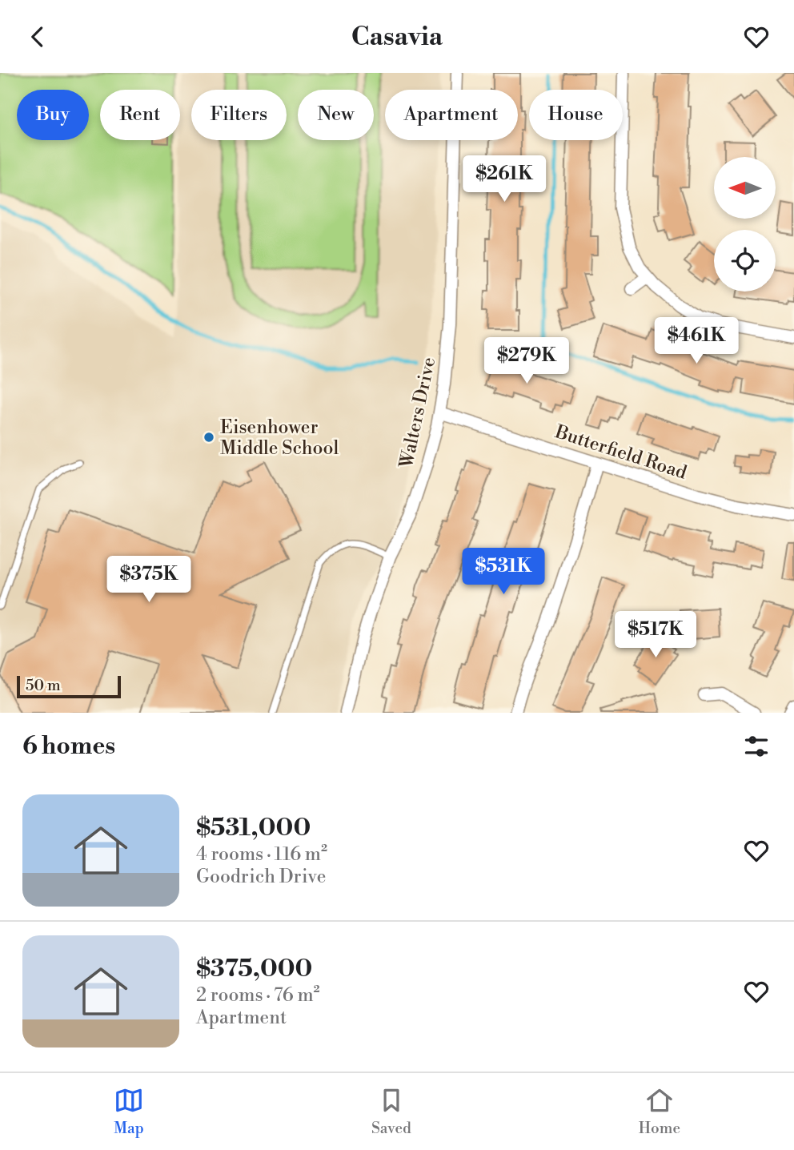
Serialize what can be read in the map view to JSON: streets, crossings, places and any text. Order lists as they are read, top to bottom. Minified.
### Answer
{"streets":{"street":["Walters Drive","Butterfield Road"]},"crossings":[["Walters Drive","Butterfield Road"]],"places":["Eisenhower Middle School"],"scale_bar":"50 m","north":"left","page":{"header":"Casavia","chip":["Buy","Rent","Filters","New","Apartment","House"],"price":["$261K","$461K","$279K","$531K","$375K","$517K"],"scale":"50 m","heading":"6 homes","list":[{"name":"$531,000","note":"4 rooms · 116 m² · Goodrich Drive"},{"name":"$375,000","note":"2 rooms · 76 m² · Apartment"}],"tabs":["Map","Saved","Home"]}}
